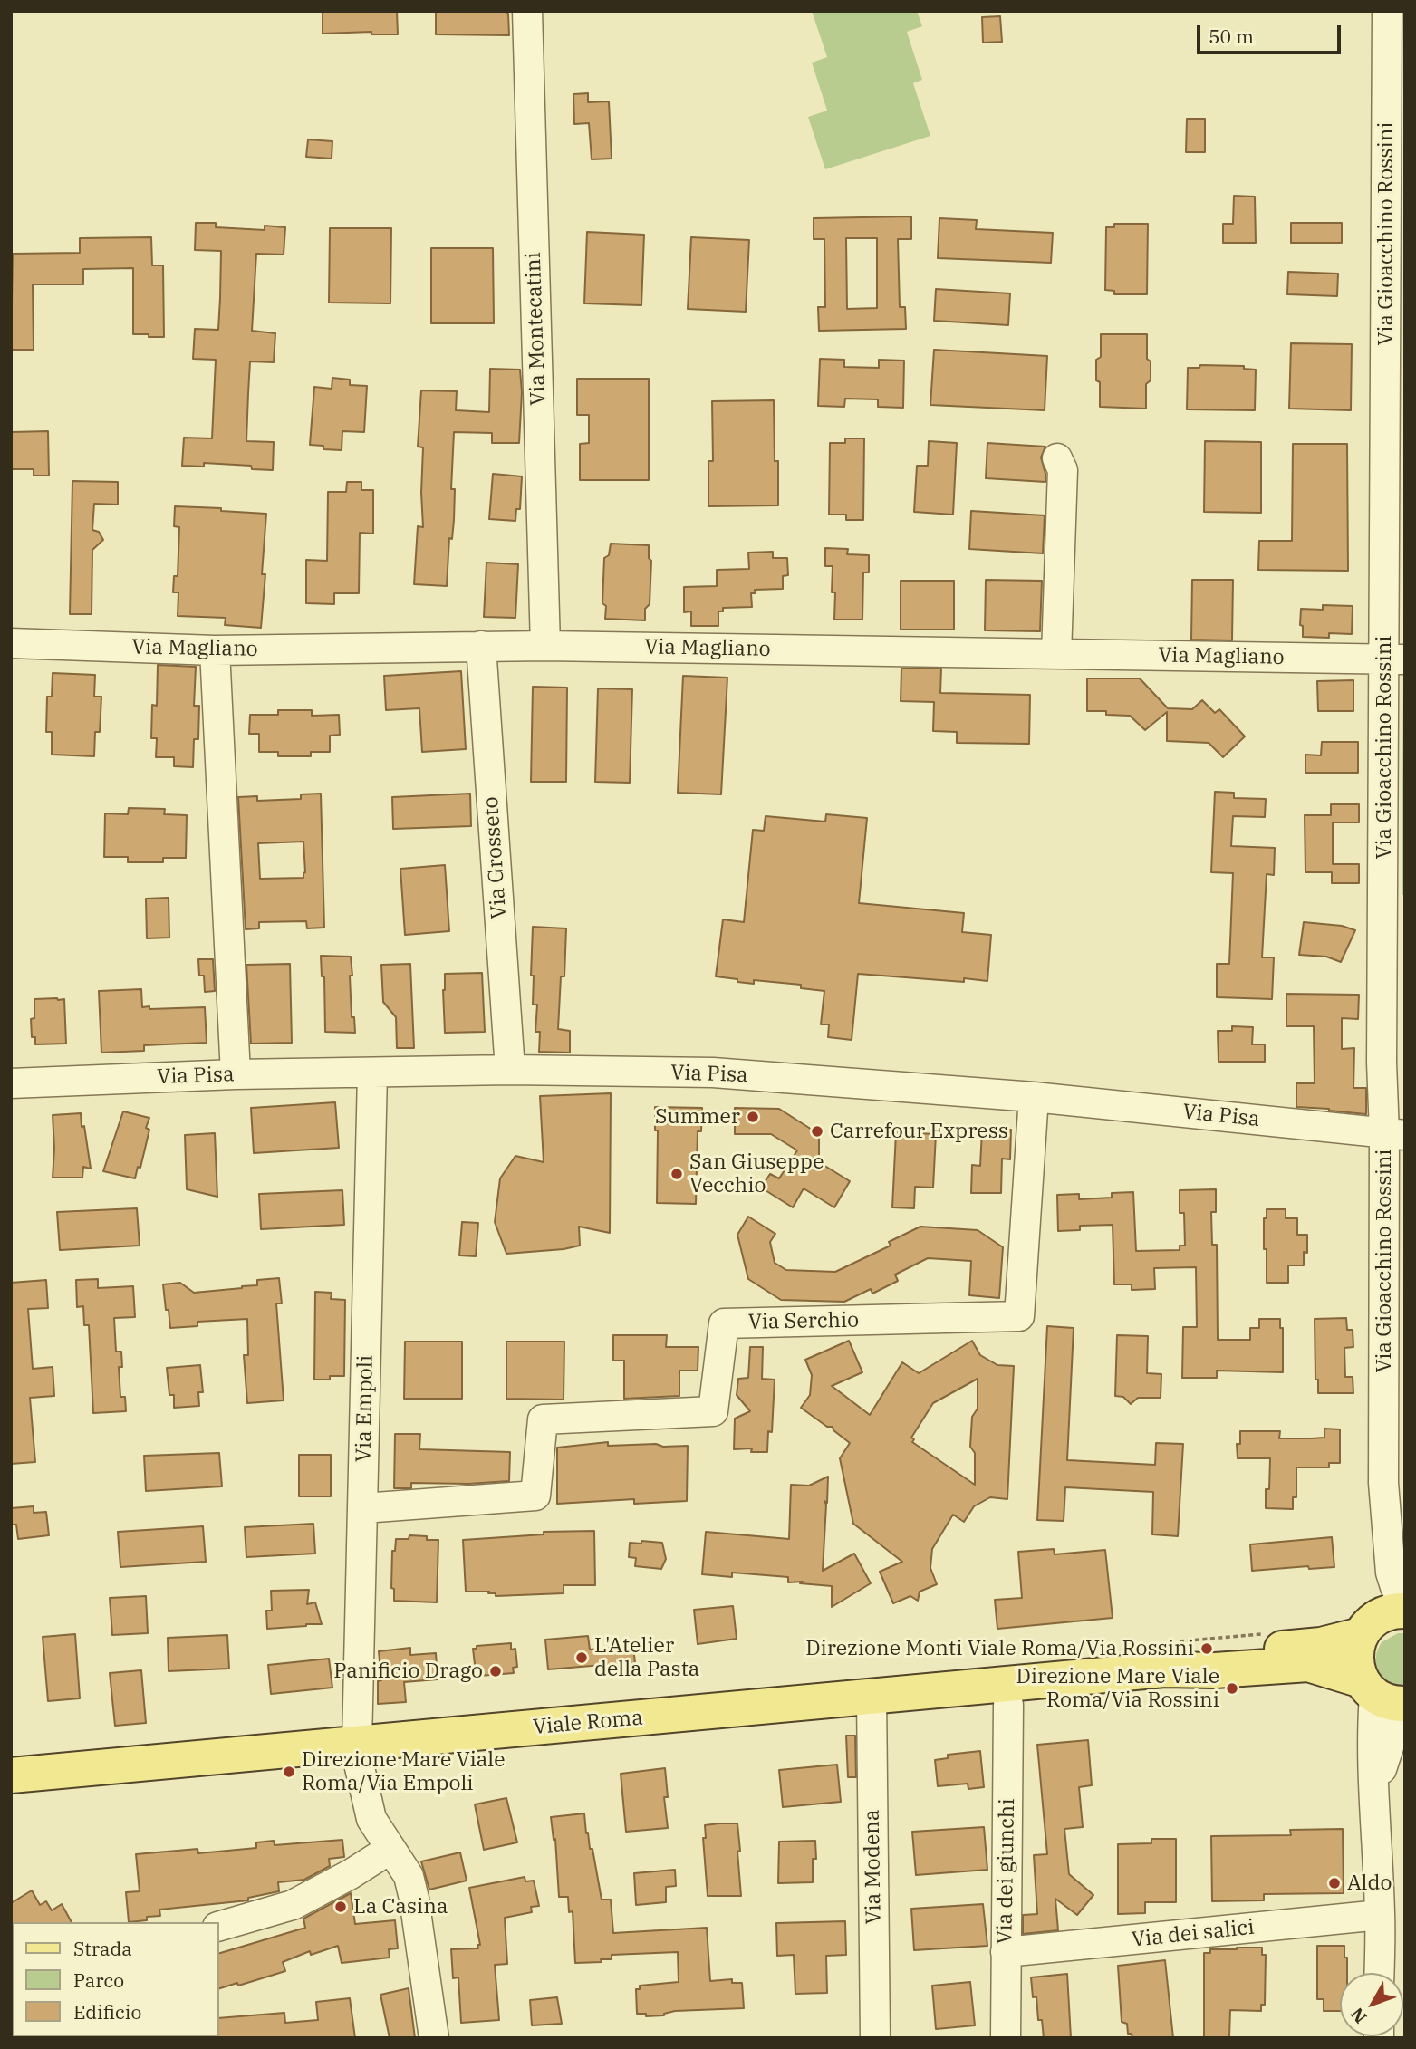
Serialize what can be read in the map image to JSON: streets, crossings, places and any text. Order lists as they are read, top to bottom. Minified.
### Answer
{"streets":{"main road":["Viale Roma"],"street":["Via Gioacchino Rossini","Via Montecatini","Via Magliano","Via Grosseto","Via Pisa","Via Serchio","Via Empoli","Via Modena","Via dei giunchi","Via dei salici"]},"crossings":[["Via Gioacchino Rossini","Via Magliano"],["Via Gioacchino Rossini","Via Pisa"],["Via Gioacchino Rossini","Viale Roma"],["Via Montecatini","Via Magliano"],["Via Magliano","Via Grosseto"],["Via Grosseto","Via Pisa"],["Via Pisa","Via Serchio"],["Via Pisa","Via Empoli"],["Via Serchio","Via Empoli"],["Via Empoli","Viale Roma"],["Viale Roma","Via Modena"],["Via dei giunchi","Via dei salici"]],"places":["Summer","Carrefour Express","San Giuseppe Vecchio","Direzione Monti Viale Roma/Via Rossini","L'Atelier della Pasta","Panificio Drago","Direzione Mare Viale Roma/Via Rossini","Direzione Mare Viale Roma/Via Empoli","Aldo","La Casina"],"legend":["Strada","Parco","Edificio"],"scale_bar":"50 m","north":"bottom left"}
